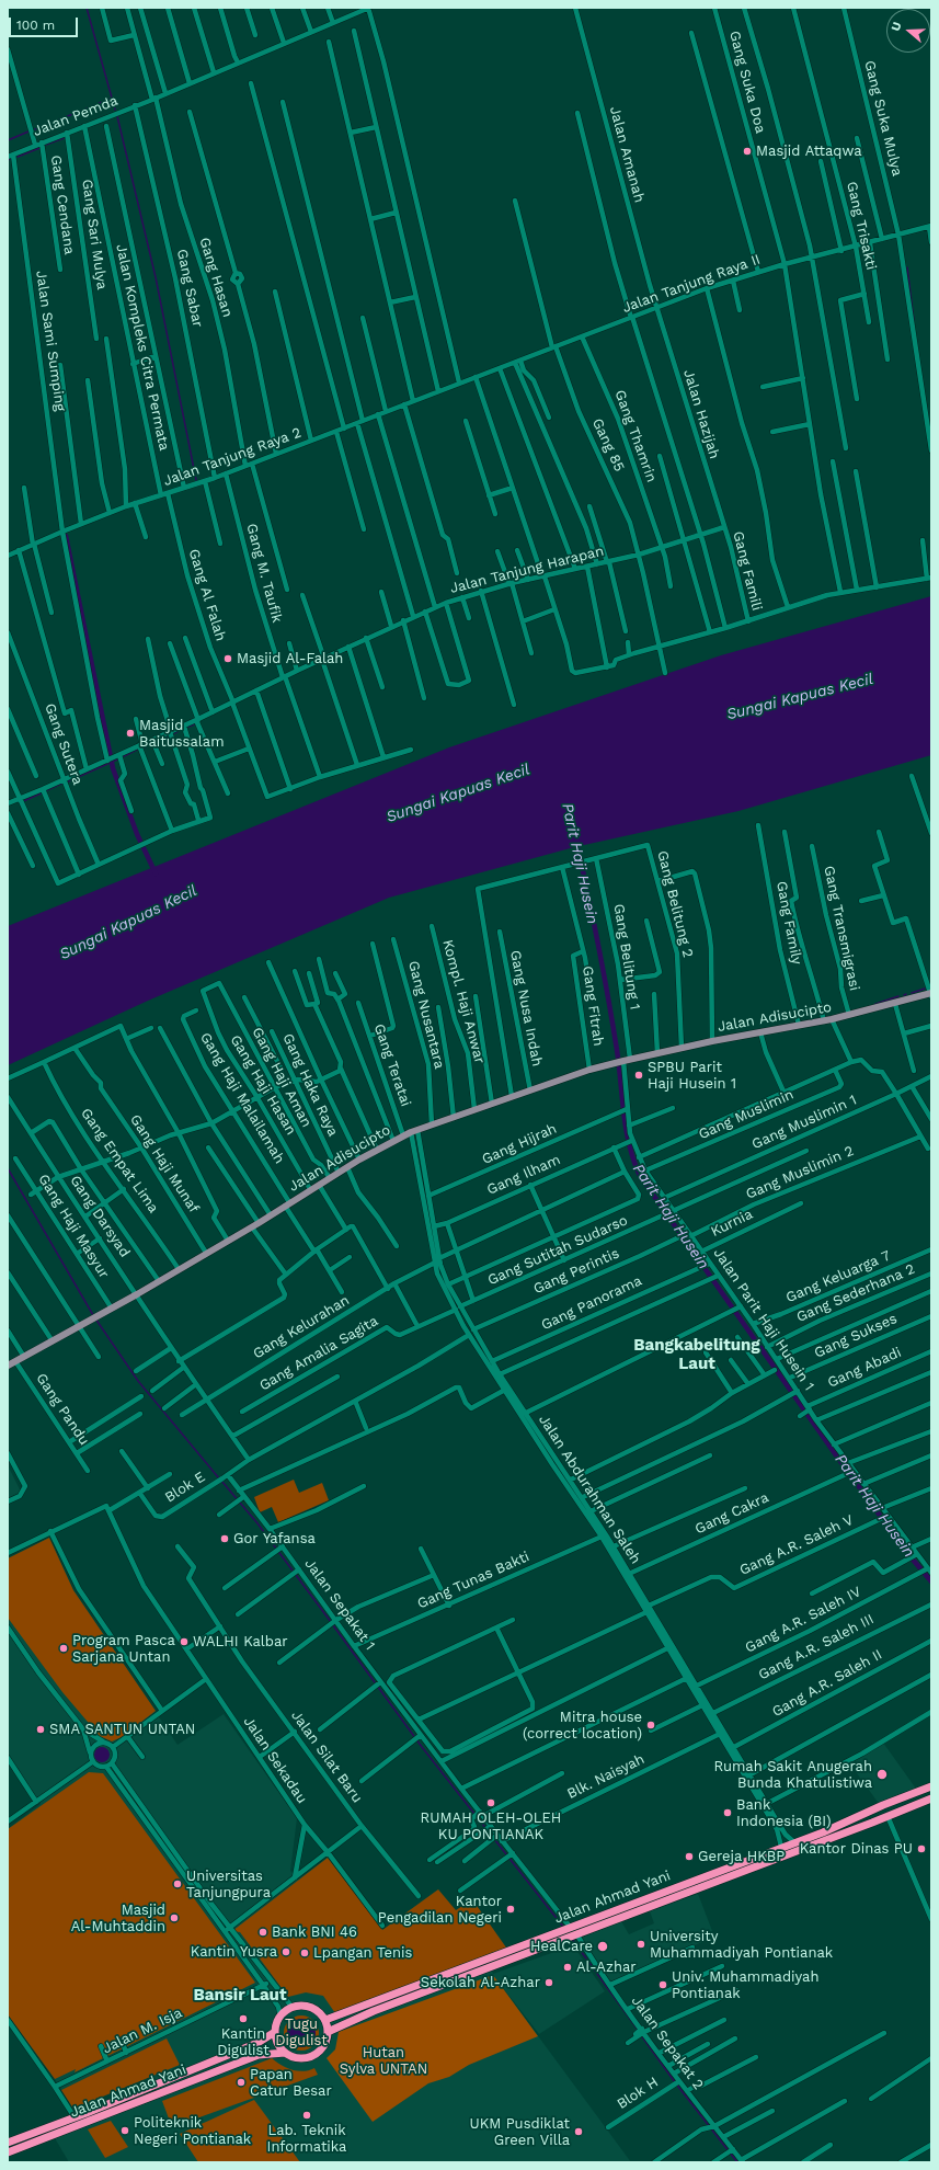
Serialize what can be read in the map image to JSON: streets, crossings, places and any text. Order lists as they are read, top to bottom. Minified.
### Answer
{"streets":{"highway":["Jalan Ahmad Yani"],"main road":["Jalan Adisucipto"],"street":["Gang Suka Doa","Jalan Pemda","Gang Suka Mulya","Jalan Amanah","Gang Cendana","Gang Trisakti","Gang Sari Mulya","Gang Hasan","Jalan Tanjung Raya II","Gang Sabar","Jalan Sami Sumping","Jalan Kompleks Citra Permata","Jalan Hazijah","Gang Thamrin","Gang 85","Jalan Tanjung Raya 2","Jalan Tanjung Harapan","Gang Famili","Gang M. Taufik","Gang Al Falah","Gang Sutera","Gang Belitung 2","Gang Family","Gang Transmigrasi","Gang Belitung 1","Kompl. Haji Anwar","Gang Fitrah","Gang Nusa Indah","Gang Nusantara","Gang Teratai","Gang Haji Aman","Gang Haji Hasan","Gang Haka Raya","Gang Haji Malailamah","Gang Muslimin","Gang Muslimin 1","Gang Hijrah","Gang Empat Lima","Gang Haji Munaf","Gang Muslimin 2","Gang Ilham","Gang Darsyad","Kurnia","Gang Haji Masyur","Gang Sutitah Sudarso","Gang Perintis","Gang Keluarga 7","Gang Sederhana 2","Gang Panorama","Jalan Parit Haji Husein 1","Gang Kelurahan","Gang Sukses","Gang Amalia Sagita","Gang Abadi","Gang Pandu","Blok E","Jalan Abdurahman Saleh","Gang Cakra","Gang A.R. Saleh V","Gang Tunas Bakti","Jalan Sepakat 1","Gang A.R. Saleh IV","Gang A.R. Saleh III","Gang A.R. Saleh II","Jalan Silat Baru","Jalan Sekadau","Blk. Naisyah","Jalan M. Isja","Jalan Sepakat 2","Blok H"]},"crossings":[["Gang Suka Doa","Jalan Tanjung Raya II"],["Jalan Pemda","Gang Cendana"],["Jalan Pemda","Gang Sari Mulya"],["Jalan Pemda","Gang Hasan"],["Jalan Pemda","Gang Sabar"],["Jalan Pemda","Jalan Sami Sumping"],["Jalan Pemda","Jalan Kompleks Citra Permata"],["Gang Suka Mulya","Jalan Tanjung Raya II"],["Jalan Amanah","Jalan Tanjung Raya II"],["Jalan Amanah","Jalan Hazijah"],["Gang Trisakti","Jalan Tanjung Raya II"],["Gang Hasan","Jalan Tanjung Raya 2"],["Jalan Tanjung Raya II","Jalan Hazijah"],["Jalan Tanjung Raya II","Gang Thamrin"],["Jalan Tanjung Raya II","Gang 85"],["Jalan Tanjung Raya II","Jalan Tanjung Raya 2"],["Gang Sabar","Jalan Tanjung Raya 2"],["Jalan Sami Sumping","Jalan Tanjung Raya 2"],["Jalan Sami Sumping","Jalan Tanjung Harapan"],["Jalan Kompleks Citra Permata","Jalan Tanjung Raya 2"],["Jalan Hazijah","Jalan Tanjung Harapan"],["Jalan Hazijah","Gang Famili"],["Gang Thamrin","Jalan Tanjung Harapan"],["Gang 85","Jalan Tanjung Harapan"],["Jalan Tanjung Raya 2","Gang M. Taufik"],["Jalan Tanjung Raya 2","Gang Al Falah"],["Jalan Tanjung Harapan","Gang Famili"],["Jalan Tanjung Harapan","Gang M. Taufik"],["Jalan Tanjung Harapan","Gang Al Falah"],["Jalan Tanjung Harapan","Gang Sutera"],["Gang Belitung 2","Gang Belitung 1"],["Gang Belitung 2","Jalan Adisucipto"],["Gang Family","Jalan Adisucipto"],["Gang Transmigrasi","Jalan Adisucipto"],["Gang Belitung 1","Jalan Adisucipto"],["Gang Belitung 1","Jalan Parit Haji Husein 1"],["Kompl. Haji Anwar","Jalan Adisucipto"],["Gang Fitrah","Jalan Adisucipto"],["Gang Nusa Indah","Jalan Adisucipto"],["Gang Nusantara","Jalan Adisucipto"],["Jalan Adisucipto","Gang Teratai"],["Jalan Adisucipto","Gang Haji Aman"],["Jalan Adisucipto","Gang Haji Hasan"],["Jalan Adisucipto","Gang Haka Raya"],["Jalan Adisucipto","Gang Haji Malailamah"],["Jalan Adisucipto","Gang Empat Lima"],["Jalan Adisucipto","Gang Haji Munaf"],["Jalan Adisucipto","Gang Darsyad"],["Jalan Adisucipto","Gang Haji Masyur"],["Jalan Adisucipto","Jalan Parit Haji Husein 1"],["Jalan Adisucipto","Gang Pandu"],["Jalan Adisucipto","Jalan Abdurahman Saleh"],["Gang Haji Aman","Gang Haji Hasan"],["Gang Muslimin","Jalan Parit Haji Husein 1"],["Gang Muslimin 1","Jalan Parit Haji Husein 1"],["Gang Hijrah","Jalan Parit Haji Husein 1"],["Gang Hijrah","Jalan Abdurahman Saleh"],["Gang Muslimin 2","Gang Perintis"],["Gang Muslimin 2","Jalan Parit Haji Husein 1"],["Gang Ilham","Jalan Parit Haji Husein 1"],["Gang Ilham","Jalan Abdurahman Saleh"],["Kurnia","Jalan Parit Haji Husein 1"],["Gang Sutitah Sudarso","Jalan Parit Haji Husein 1"],["Gang Sutitah Sudarso","Gang Amalia Sagita"],["Gang Sutitah Sudarso","Jalan Abdurahman Saleh"],["Gang Perintis","Jalan Parit Haji Husein 1"],["Gang Perintis","Jalan Abdurahman Saleh"],["Gang Keluarga 7","Jalan Parit Haji Husein 1"],["Gang Sederhana 2","Jalan Parit Haji Husein 1"],["Gang Panorama","Jalan Parit Haji Husein 1"],["Gang Panorama","Jalan Abdurahman Saleh"],["Jalan Parit Haji Husein 1","Gang Sukses"],["Jalan Parit Haji Husein 1","Gang Abadi"],["Jalan Parit Haji Husein 1","Gang Cakra"],["Jalan Parit Haji Husein 1","Gang A.R. Saleh V"],["Jalan Parit Haji Husein 1","Gang A.R. Saleh IV"],["Gang Kelurahan","Jalan Abdurahman Saleh"],["Gang Amalia Sagita","Jalan Abdurahman Saleh"],["Blok E","Jalan Sepakat 1"],["Jalan Abdurahman Saleh","Gang Cakra"],["Jalan Abdurahman Saleh","Gang A.R. Saleh V"],["Jalan Abdurahman Saleh","Gang Tunas Bakti"],["Jalan Abdurahman Saleh","Gang A.R. Saleh IV"],["Jalan Abdurahman Saleh","Gang A.R. Saleh III"],["Jalan Abdurahman Saleh","Gang A.R. Saleh II"],["Jalan Abdurahman Saleh","Blk. Naisyah"],["Jalan Abdurahman Saleh","Jalan Ahmad Yani"],["Gang Tunas Bakti","Jalan Sepakat 1"],["Jalan Sepakat 1","Blk. Naisyah"],["Jalan Sepakat 1","Jalan Ahmad Yani"],["Jalan Ahmad Yani","Jalan Sepakat 2"],["Jalan Sepakat 2","Blok H"]],"districts":["Bangkabelitung Laut","Bansir Laut"],"water":["Sungai Kapuas Kecil","Parit Haji Husein"],"parks":["Tugu Digulist","Hutan Sylva UNTAN"],"places":["Masjid Attaqwa","Masjid Al-Falah","Masjid Baitussalam","SPBU Parit Haji Husein 1","Gor Yafansa","WALHI Kalbar","Program Pasca Sarjana Untan","Mitra house (correct location)","SMA SANTUN UNTAN","Rumah Sakit Anugerah Bunda Khatulistiwa","RUMAH OLEH-OLEH KU PONTIANAK","Bank Indonesia (BI)","Kantor Dinas PU","Gereja HKBP","Universitas Tanjungpura","Kantor Pengadilan Negeri","Masjid Al-Muhtaddin","Bank BNI 46","University Muhammadiyah Pontianak","HealCare","Kantin Yusra","Lpangan Tenis","Al-Azhar","Sekolah Al-Azhar","Univ. Muhammadiyah Pontianak","Kantin Digulist","Papan Catur Besar","Lab. Teknik Informatika","Politeknik Negeri Pontianak","UKM Pusdiklat Green Villa"],"scale_bar":"100 m","north":"left"}
